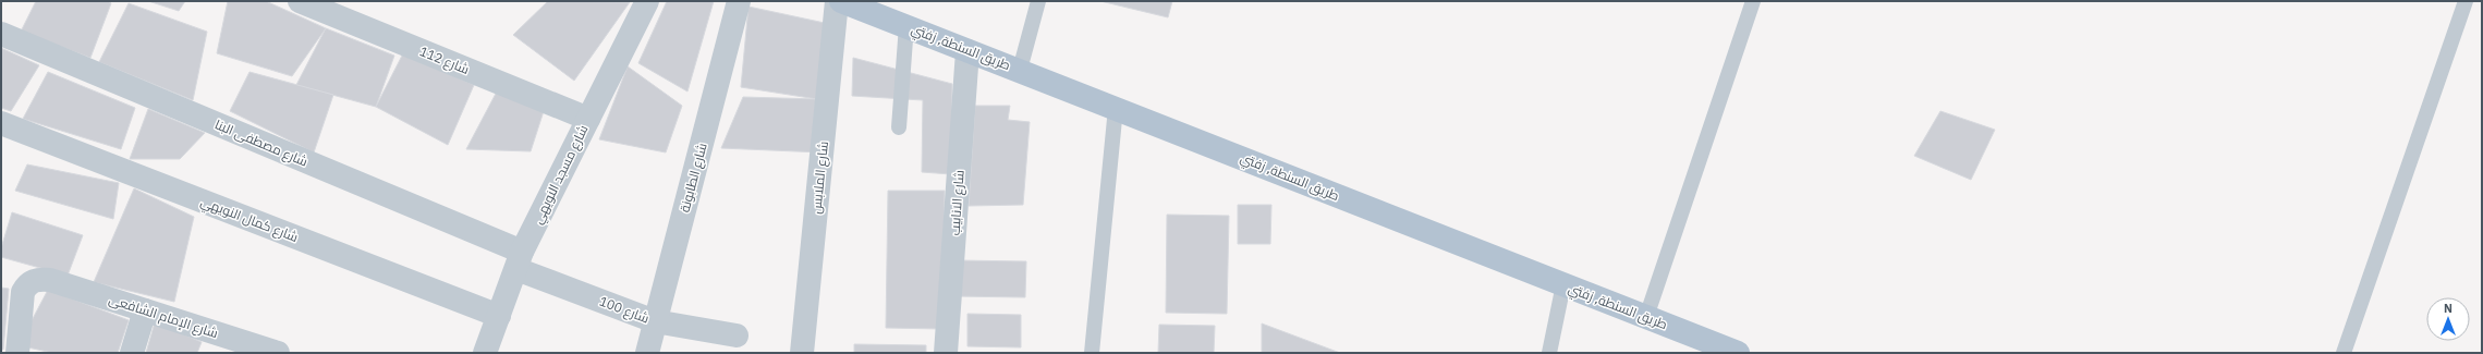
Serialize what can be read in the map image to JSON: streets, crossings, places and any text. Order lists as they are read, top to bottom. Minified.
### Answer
{"streets":{"main road":["طريق السنطة, زفتي"],"street":["شارع 112","شارع مصطفى البنا","شارع مسجد النويهي","شارع الطابونة","شارع الملابس","شارع الانابيب","شارع كمال النويهي","شارع 100","شارع الإمام الشافعى"]},"crossings":[["طريق السنطة, زفتي","شارع الانابيب"],["شارع 112","شارع مسجد النويهي"],["شارع مصطفى البنا","شارع مسجد النويهي"],["شارع مصطفى البنا","شارع 100"],["شارع مسجد النويهي","شارع كمال النويهي"],["شارع مسجد النويهي","شارع 100"],["شارع الطابونة","شارع 100"]],"north":"top"}
